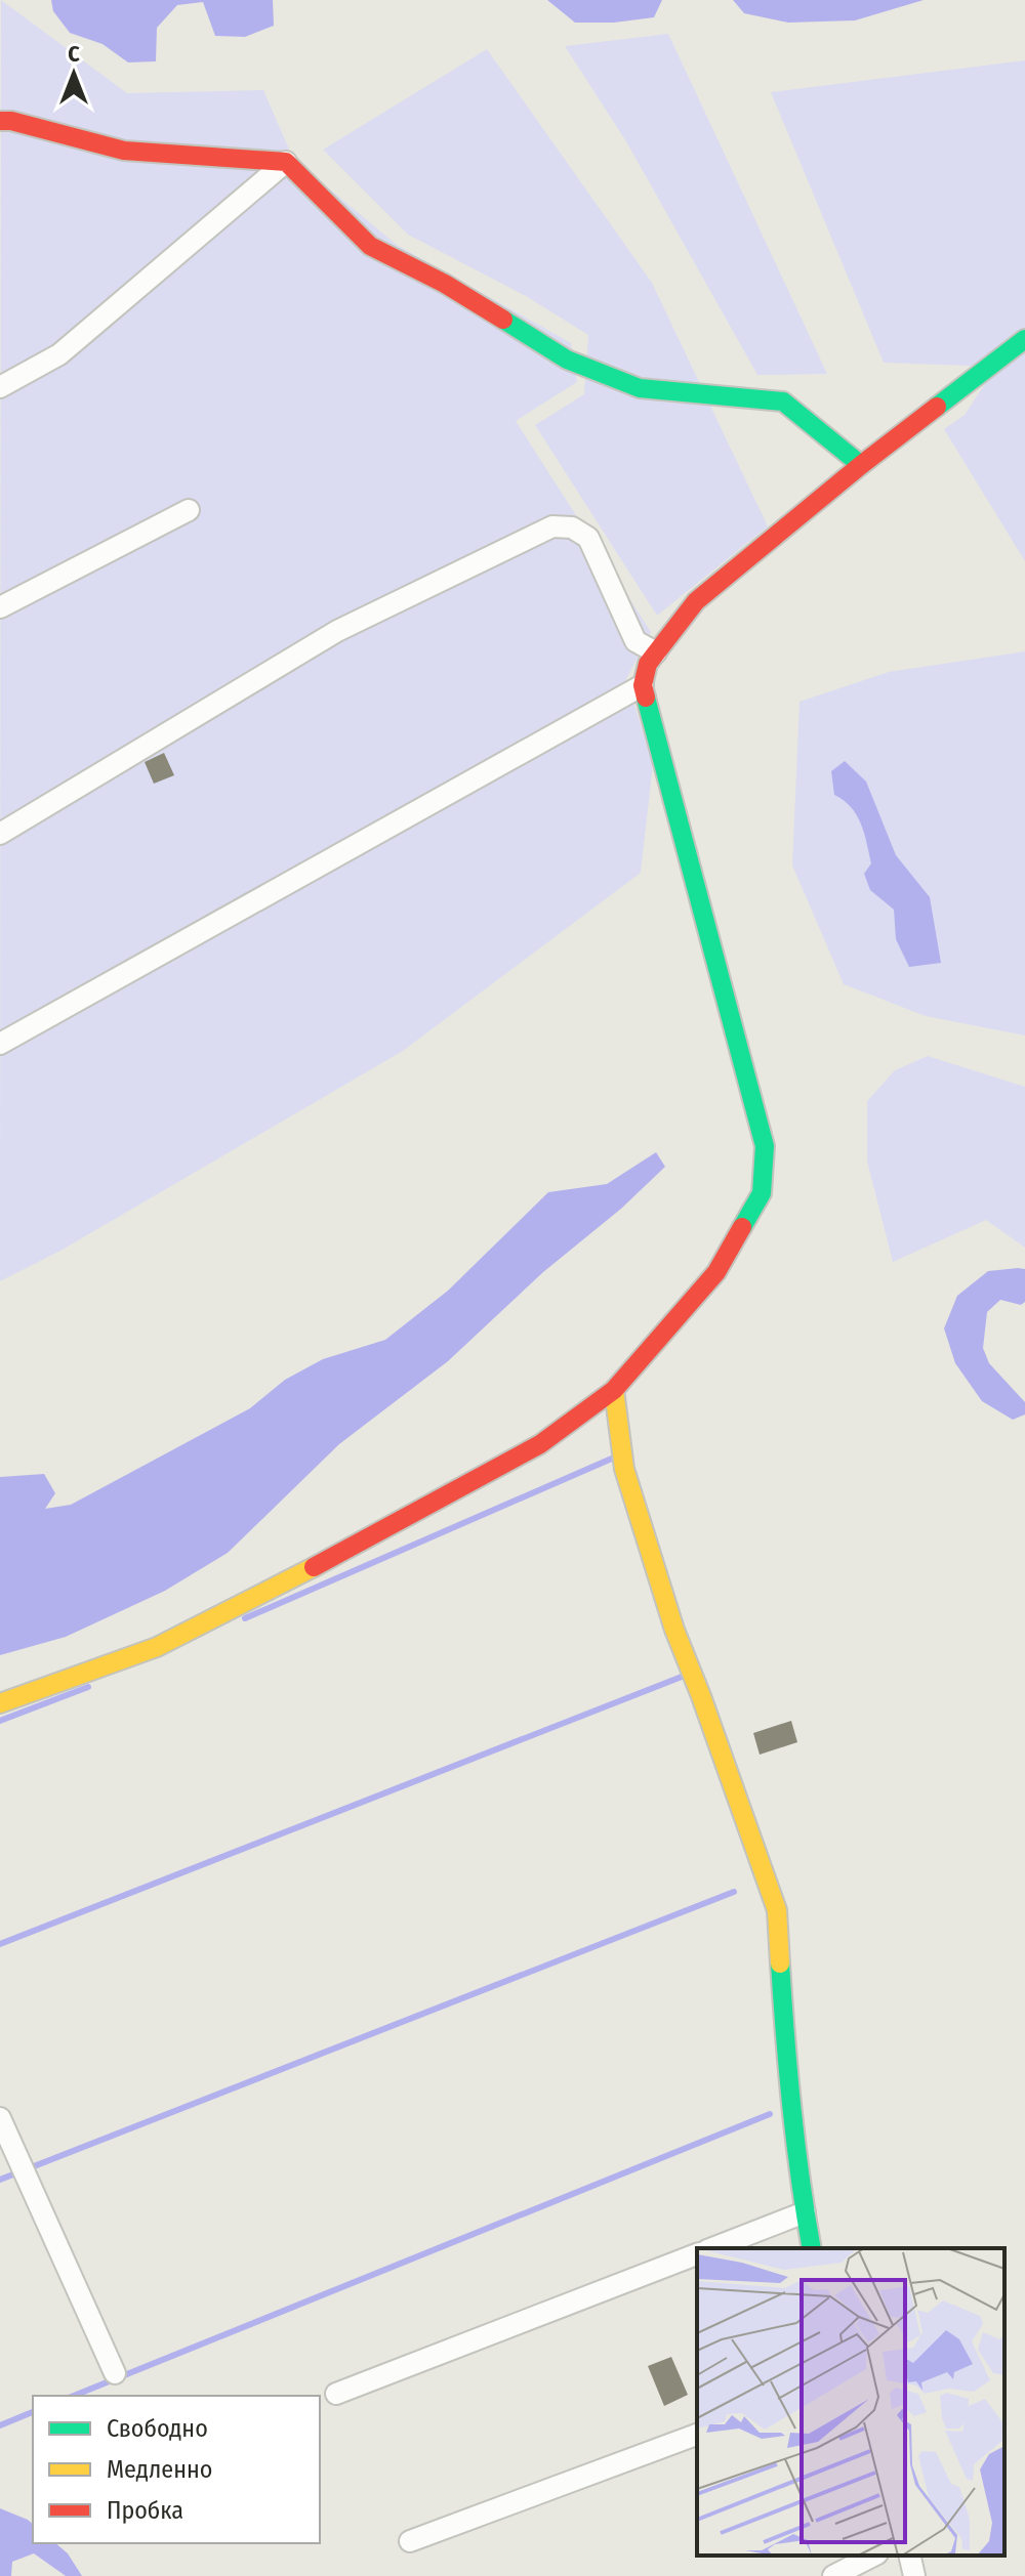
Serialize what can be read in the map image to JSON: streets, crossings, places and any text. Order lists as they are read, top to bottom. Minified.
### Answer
{"legend":["Свободно","Медленно","Пробка"],"north":"top"}
